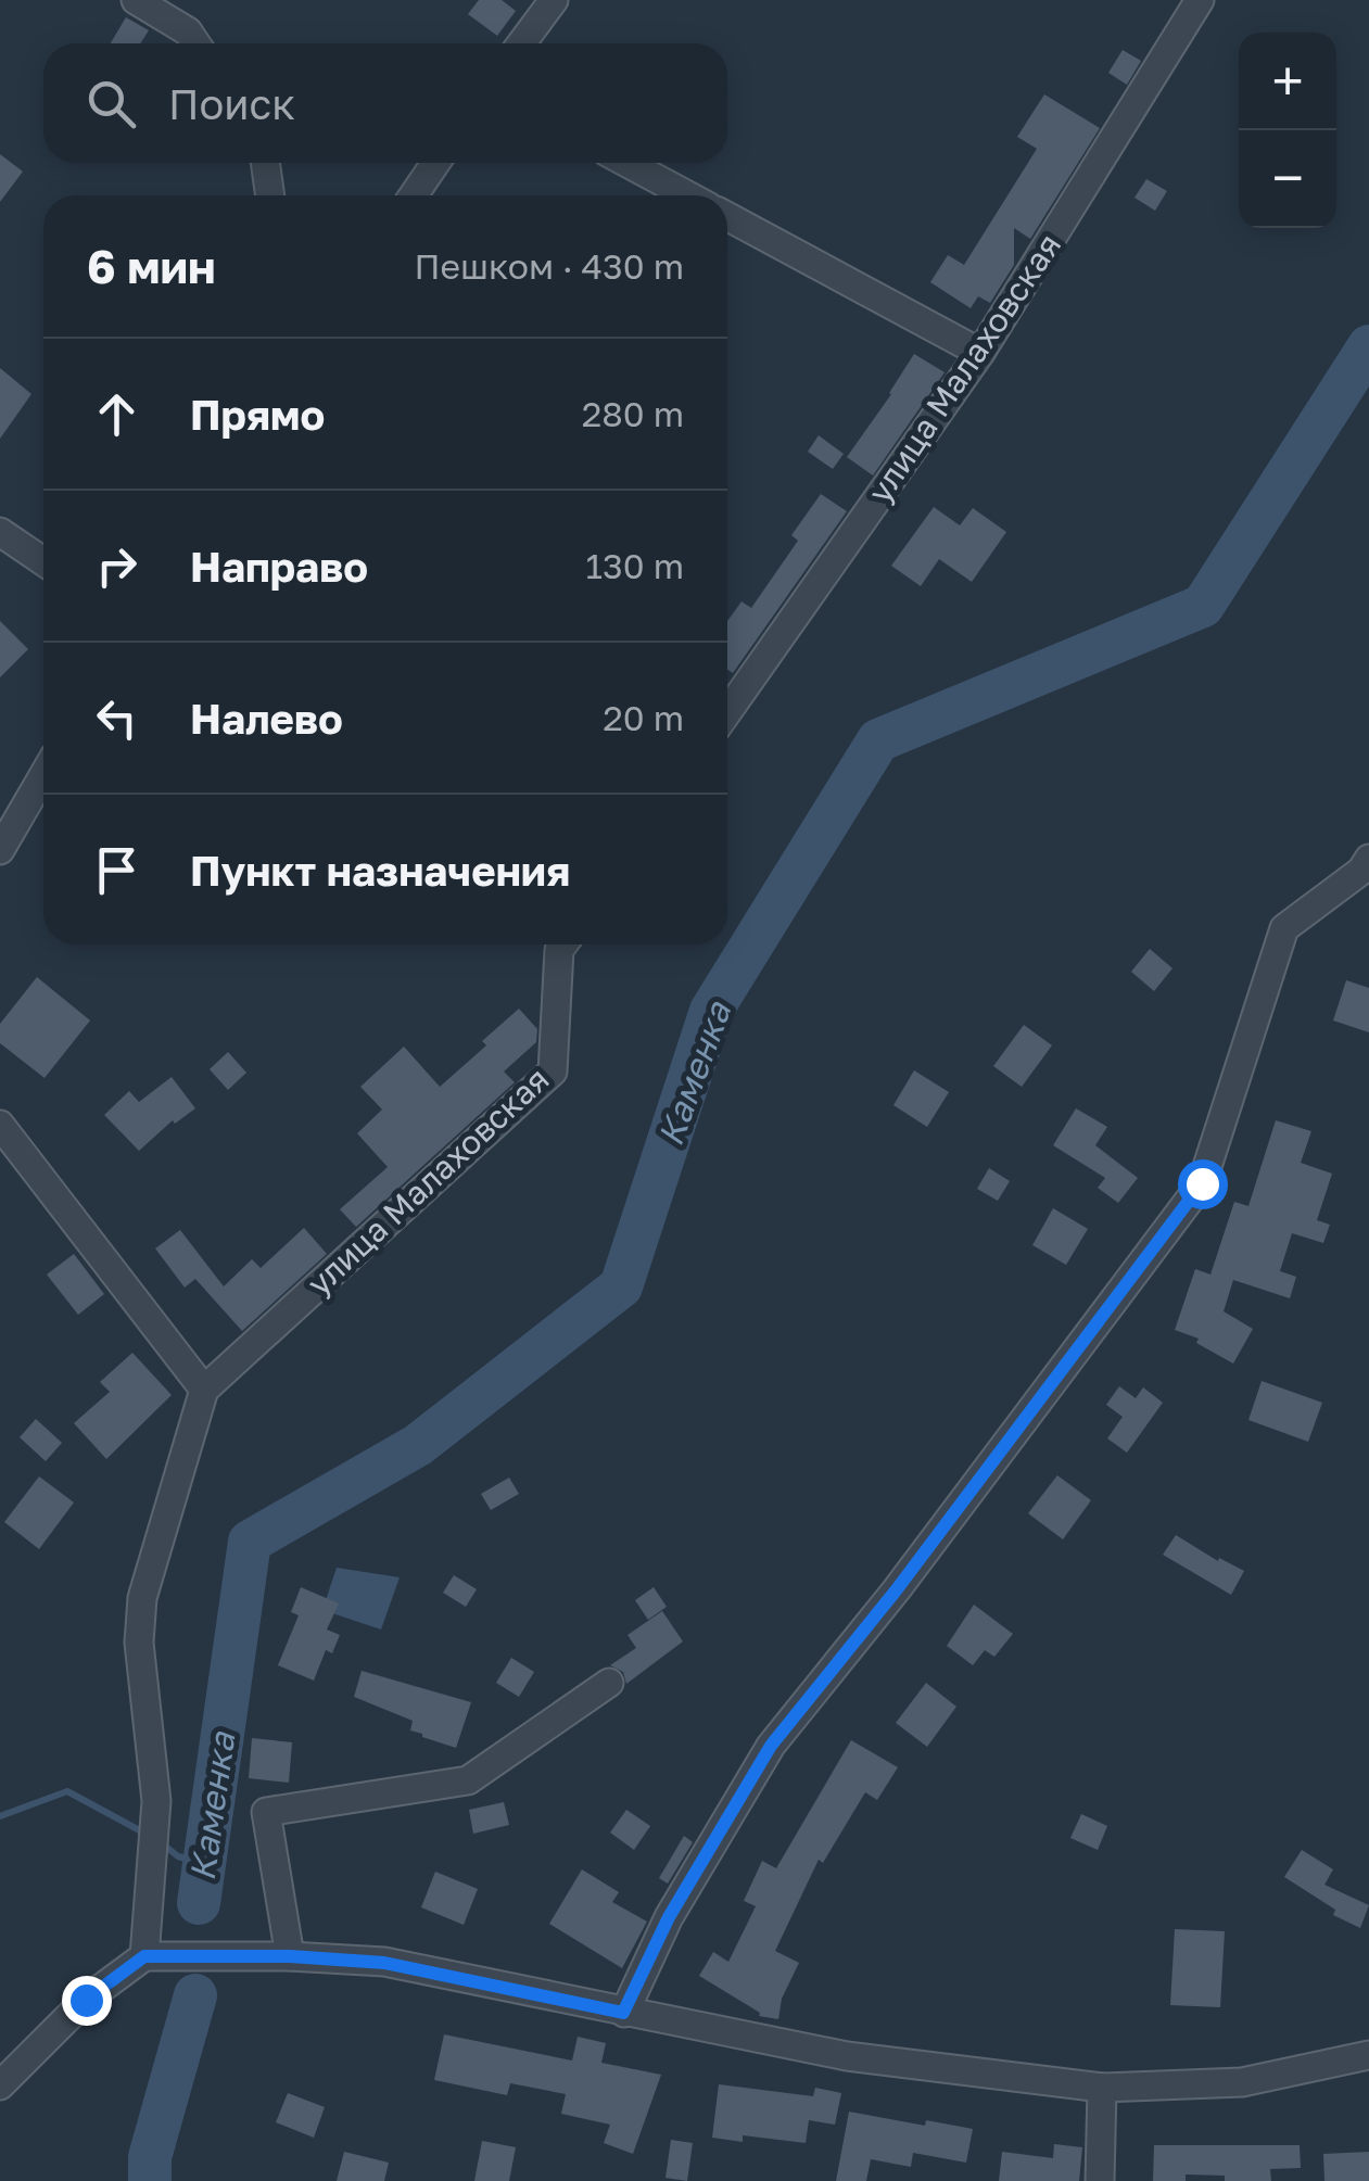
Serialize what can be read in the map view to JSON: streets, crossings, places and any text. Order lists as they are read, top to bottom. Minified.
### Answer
{"streets":{"street":["улица Малаховская"]},"water":["Каменка"],"page":{"map_buttons":["+","−"],"search":"Поиск","heading":["6 мин","Пешком · 430 m"],"list":[["Прямо","280 m"],["Направо","130 m"],["Налево","20 m"],"Пункт назначения"]}}
